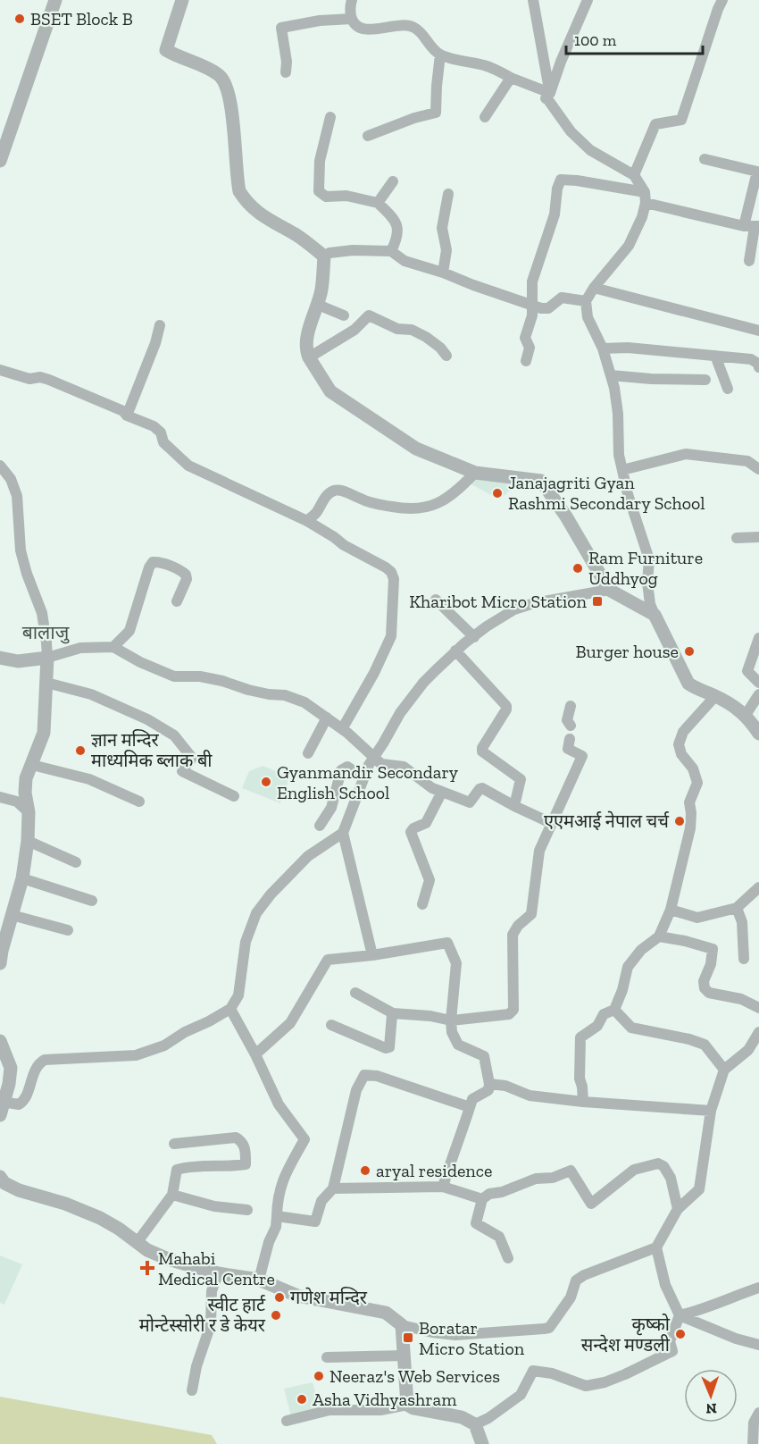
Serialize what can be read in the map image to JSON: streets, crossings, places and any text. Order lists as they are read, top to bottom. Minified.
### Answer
{"districts":["बालाजु"],"places":{"other":["BSET Block B","Janajagriti Gyan Rashmi Secondary School","Ram Furniture Uddhyog","Burger house","ज्ञान मन्दिर माध्यमिक ब्लाक बी","Gyanmandir Secondary English School","एएमआई नेपाल चर्च","aryal residence","गणेश मन्दिर","स्वीट हार्ट मोन्टेस्सोरी र डे केयर","कृष्को सन्देश मण्डली","Neeraz's Web Services","Asha Vidhyashram"],"transit":["Kharibot Micro Station","Boratar Micro Station"],"health":["Mahabi Medical Centre"]},"scale_bar":"100 m","north":"bottom"}
